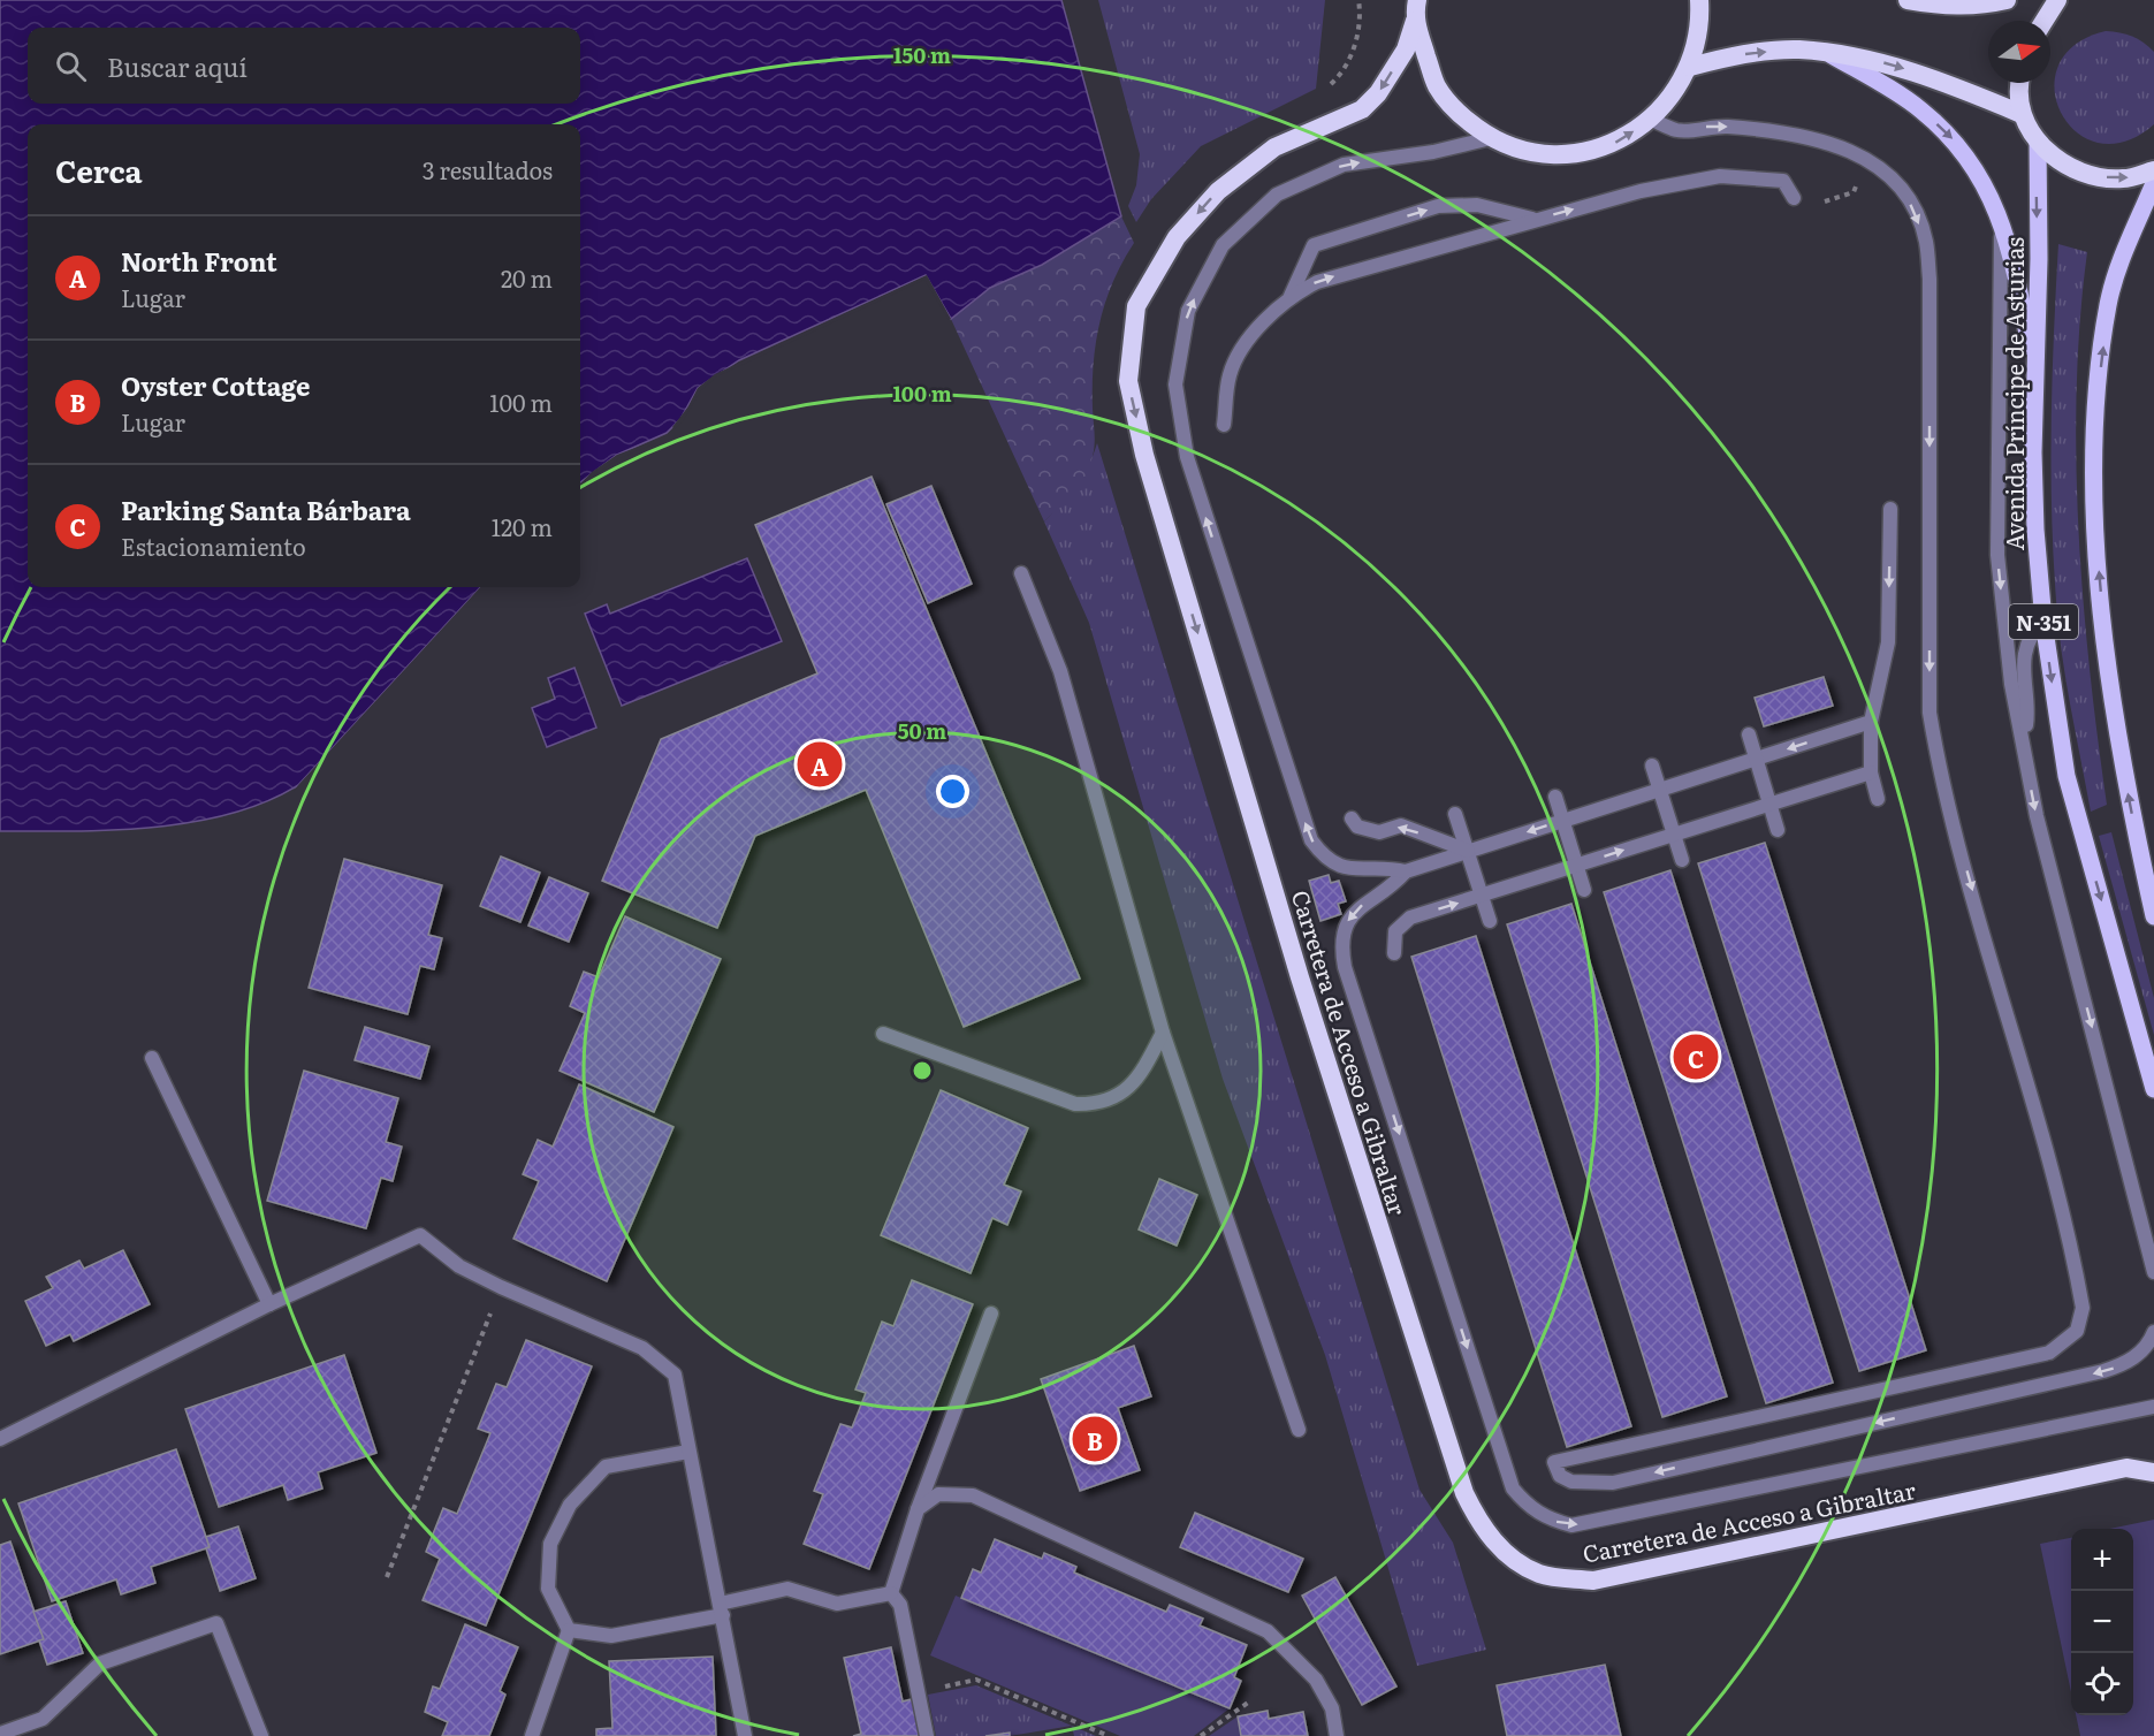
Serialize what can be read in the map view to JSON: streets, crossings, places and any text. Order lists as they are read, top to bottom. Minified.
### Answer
{"streets":{"highway":["Carretera de Acceso a Gibraltar"],"main road":["Avenida Príncipe de Asturias","N-351"]},"north":"right","page":{"search":"Buscar aquí","heading":["Cerca","3 resultados"],"list":[{"mark":"A","name":"North Front","note":"Lugar","value":"20 m"},{"mark":"B","name":"Oyster Cottage","note":"Lugar","value":"100 m"},{"mark":"C","name":"Parking Santa Bárbara","note":"Estacionamiento","value":"120 m"}],"pins":["A","C","B"],"map_buttons":["+","−"]},"rings":["150 m","100 m","50 m"]}
